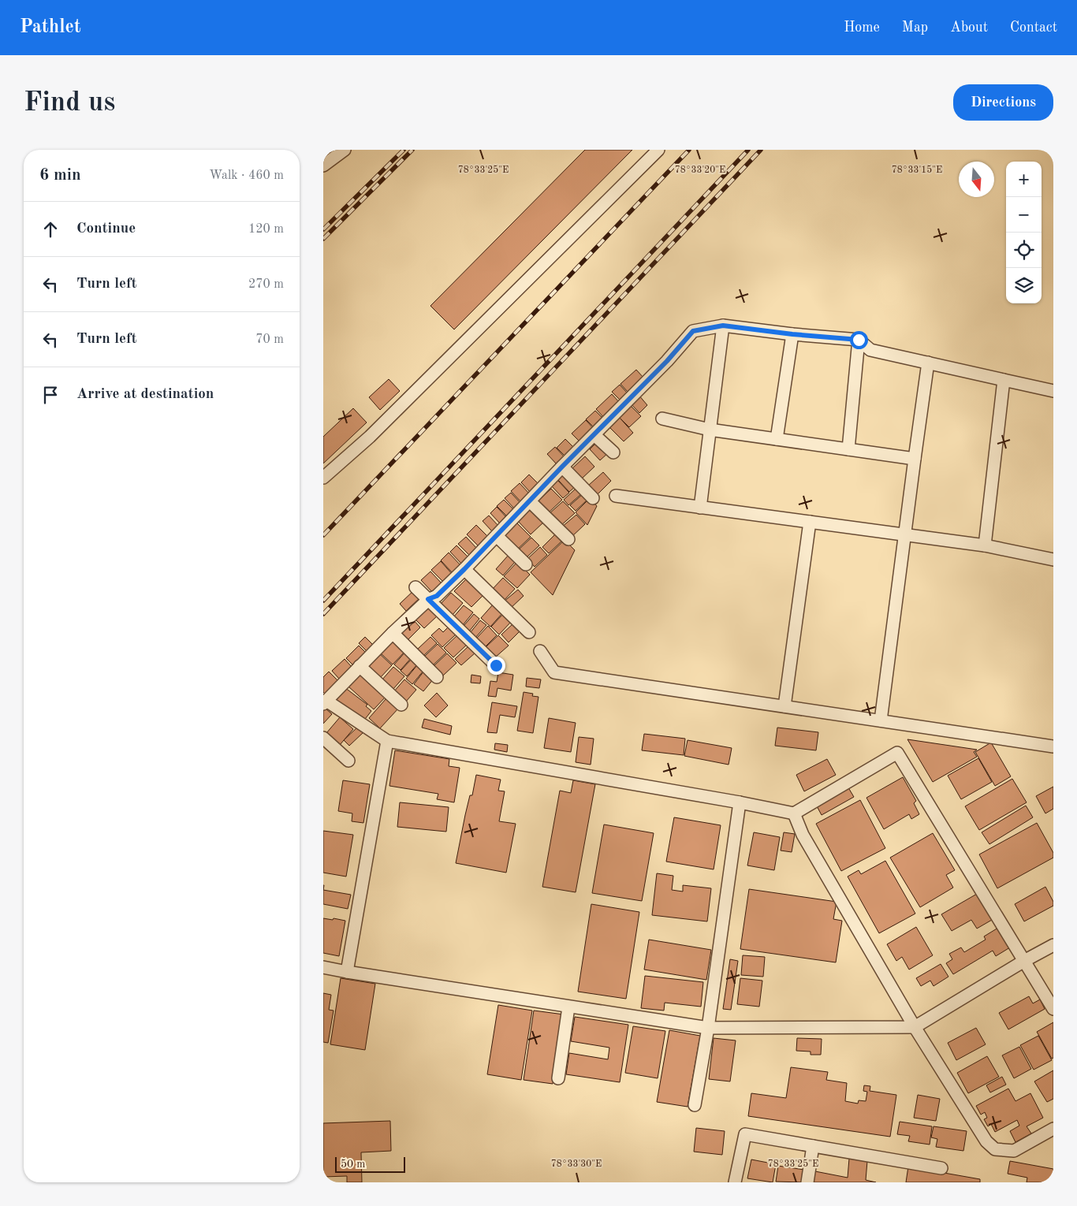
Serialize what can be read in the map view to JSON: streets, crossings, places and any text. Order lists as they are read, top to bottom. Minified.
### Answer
{"scale_bar":"50 m","north":"bottom","page":{"header":"Pathlet","nav":["Home","Map","About","Contact"],"buttons":"Directions","title":"Find us","heading":["6 min","Walk · 460 m"],"map_buttons":["+","−"],"list":[["Continue","120 m"],["Turn left","270 m"],["Turn left","70 m"],"Arrive at destination"],"scale":"50 m"},"coordinates":["78°33'25\"E","78°33'20\"E","78°33'15\"E","78°33'30\"E"]}
